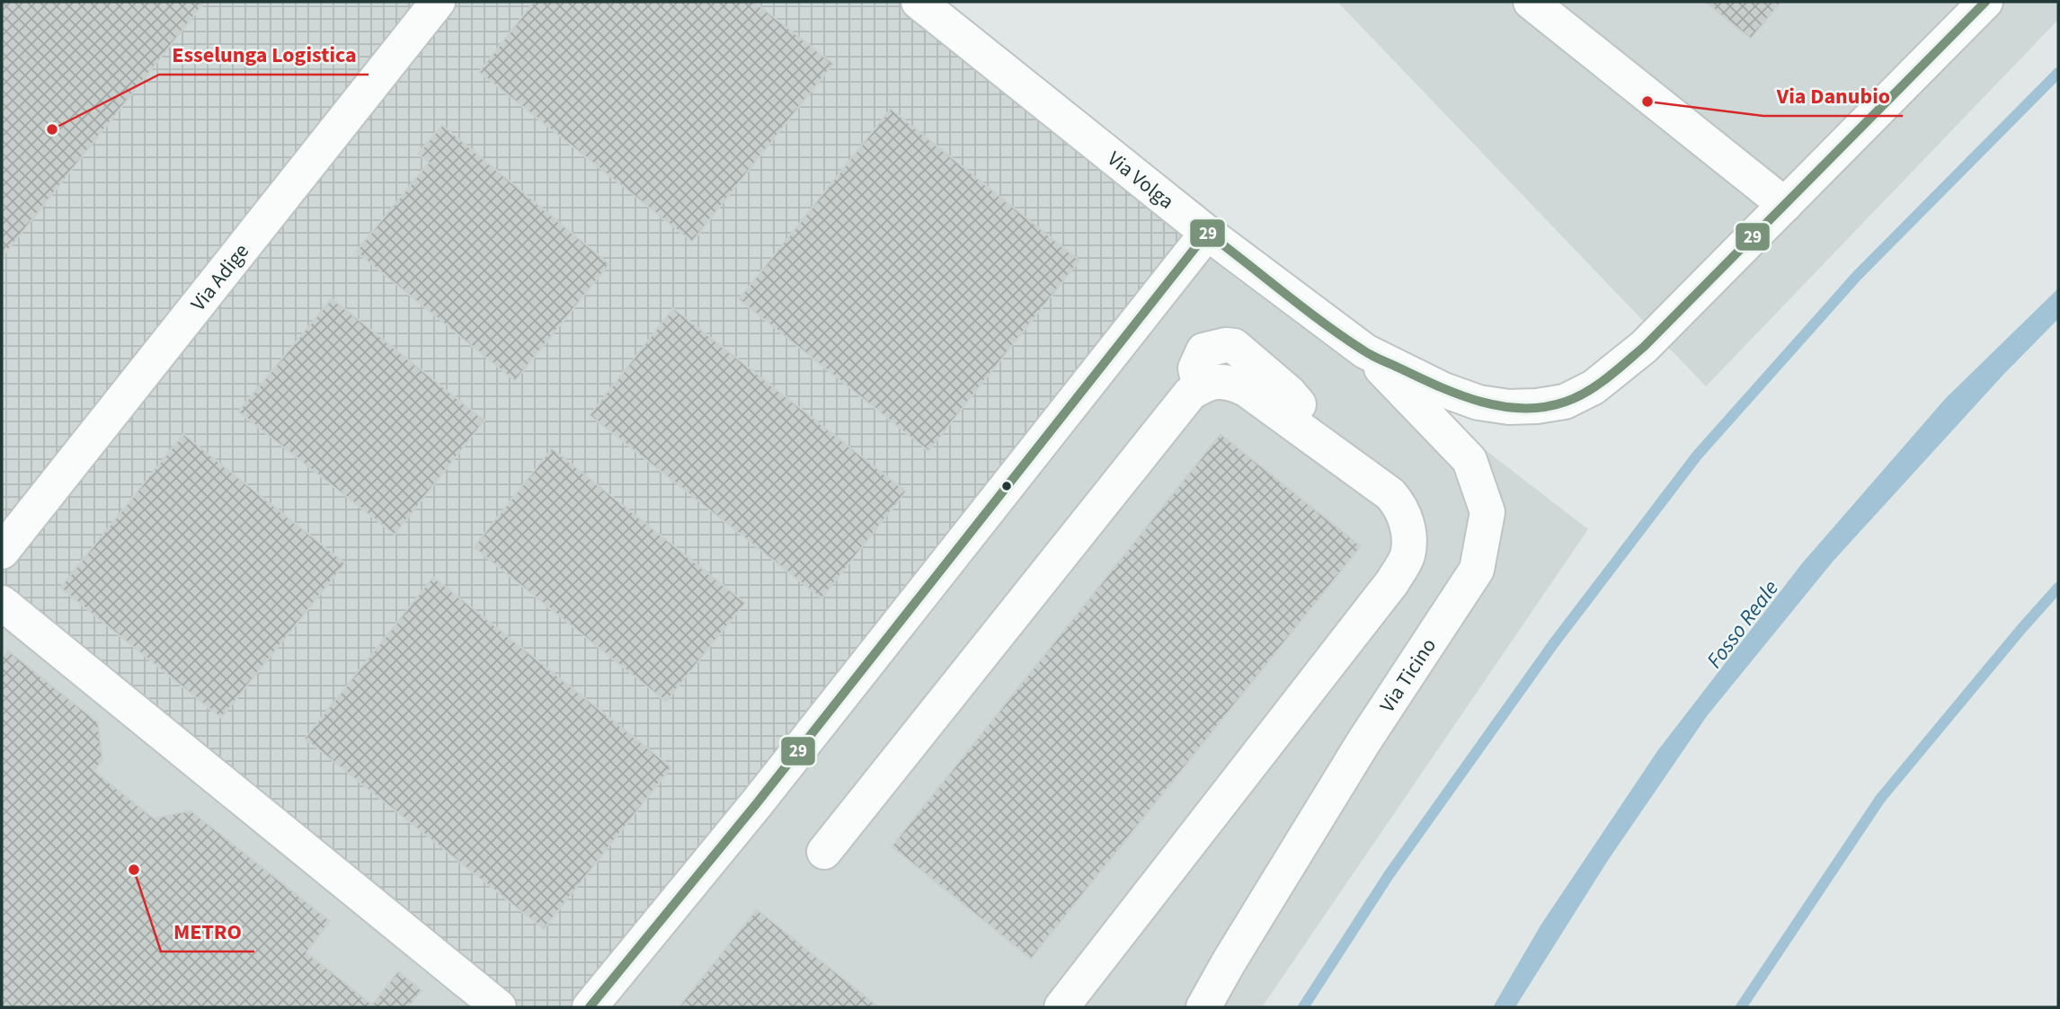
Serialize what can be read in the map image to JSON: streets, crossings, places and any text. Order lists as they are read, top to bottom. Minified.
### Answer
{"streets":{"street":["Via Volga","Via Adige","Via Ticino"]},"crossings":[["Via Volga","Via Ticino"]],"water":["Fosso Reale"],"places":["Via Danubio","Esselunga Logistica","METRO"],"lines":["transit line 29"]}
